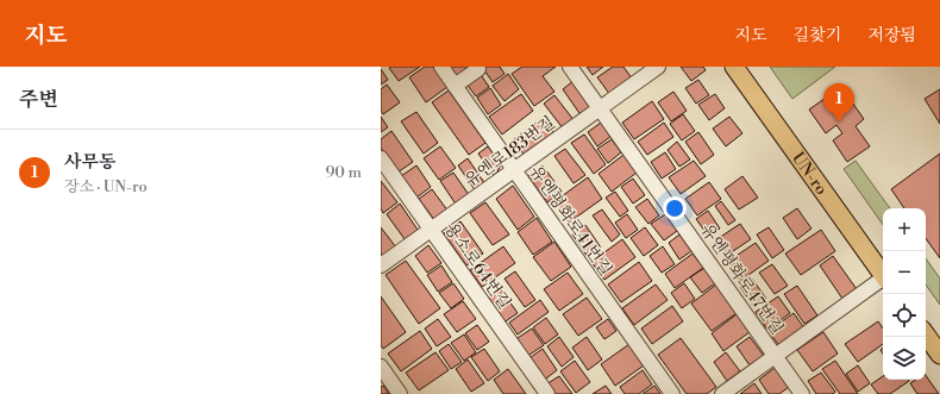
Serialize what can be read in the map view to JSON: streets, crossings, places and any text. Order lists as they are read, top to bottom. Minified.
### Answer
{"streets":{"main road":["UN-ro"],"street":["유엔로183번길","유엔평화로41번길","용소로64번길","유엔평화로47번길"]},"crossings":[["유엔로183번길","유엔평화로41번길"],["유엔로183번길","용소로64번길"],["유엔로183번길","유엔평화로47번길"]],"page":{"header":"지도","nav":["지도","길찾기","저장됨"],"heading":"주변","pins":"1","list":[{"mark":"1","name":"사무동","note":"장소 · UN-ro","value":"90 m"}],"map_buttons":["+","−"]}}
